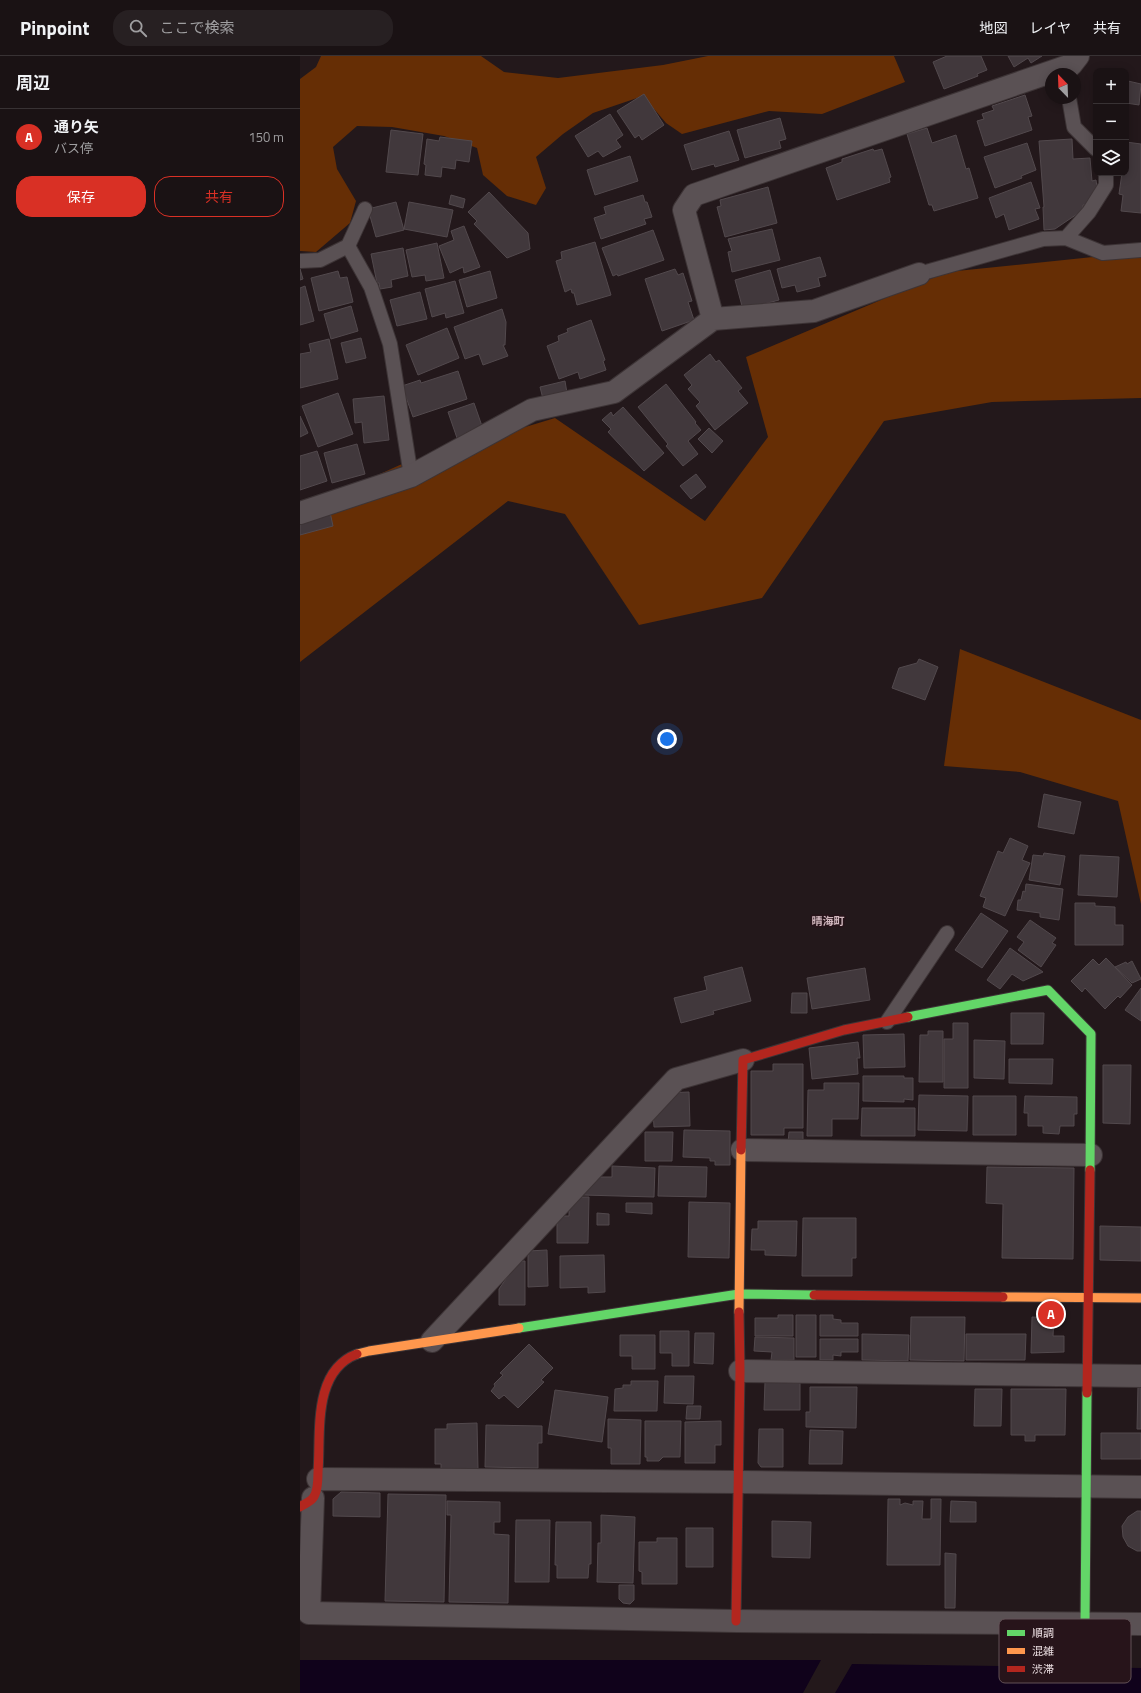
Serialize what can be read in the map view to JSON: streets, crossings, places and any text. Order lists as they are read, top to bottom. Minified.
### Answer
{"districts":["晴海町"],"legend":["順調","混雑","渋滞"],"north":"top left","page":{"header":"Pinpoint","search":"ここで検索","nav":["地図","レイヤ","共有"],"heading":"周辺","map_buttons":["+","−"],"list":[{"mark":"A","name":"通り矢","note":"バス停","value":"150 m"}],"buttons":["保存","共有"],"pins":"A"}}
